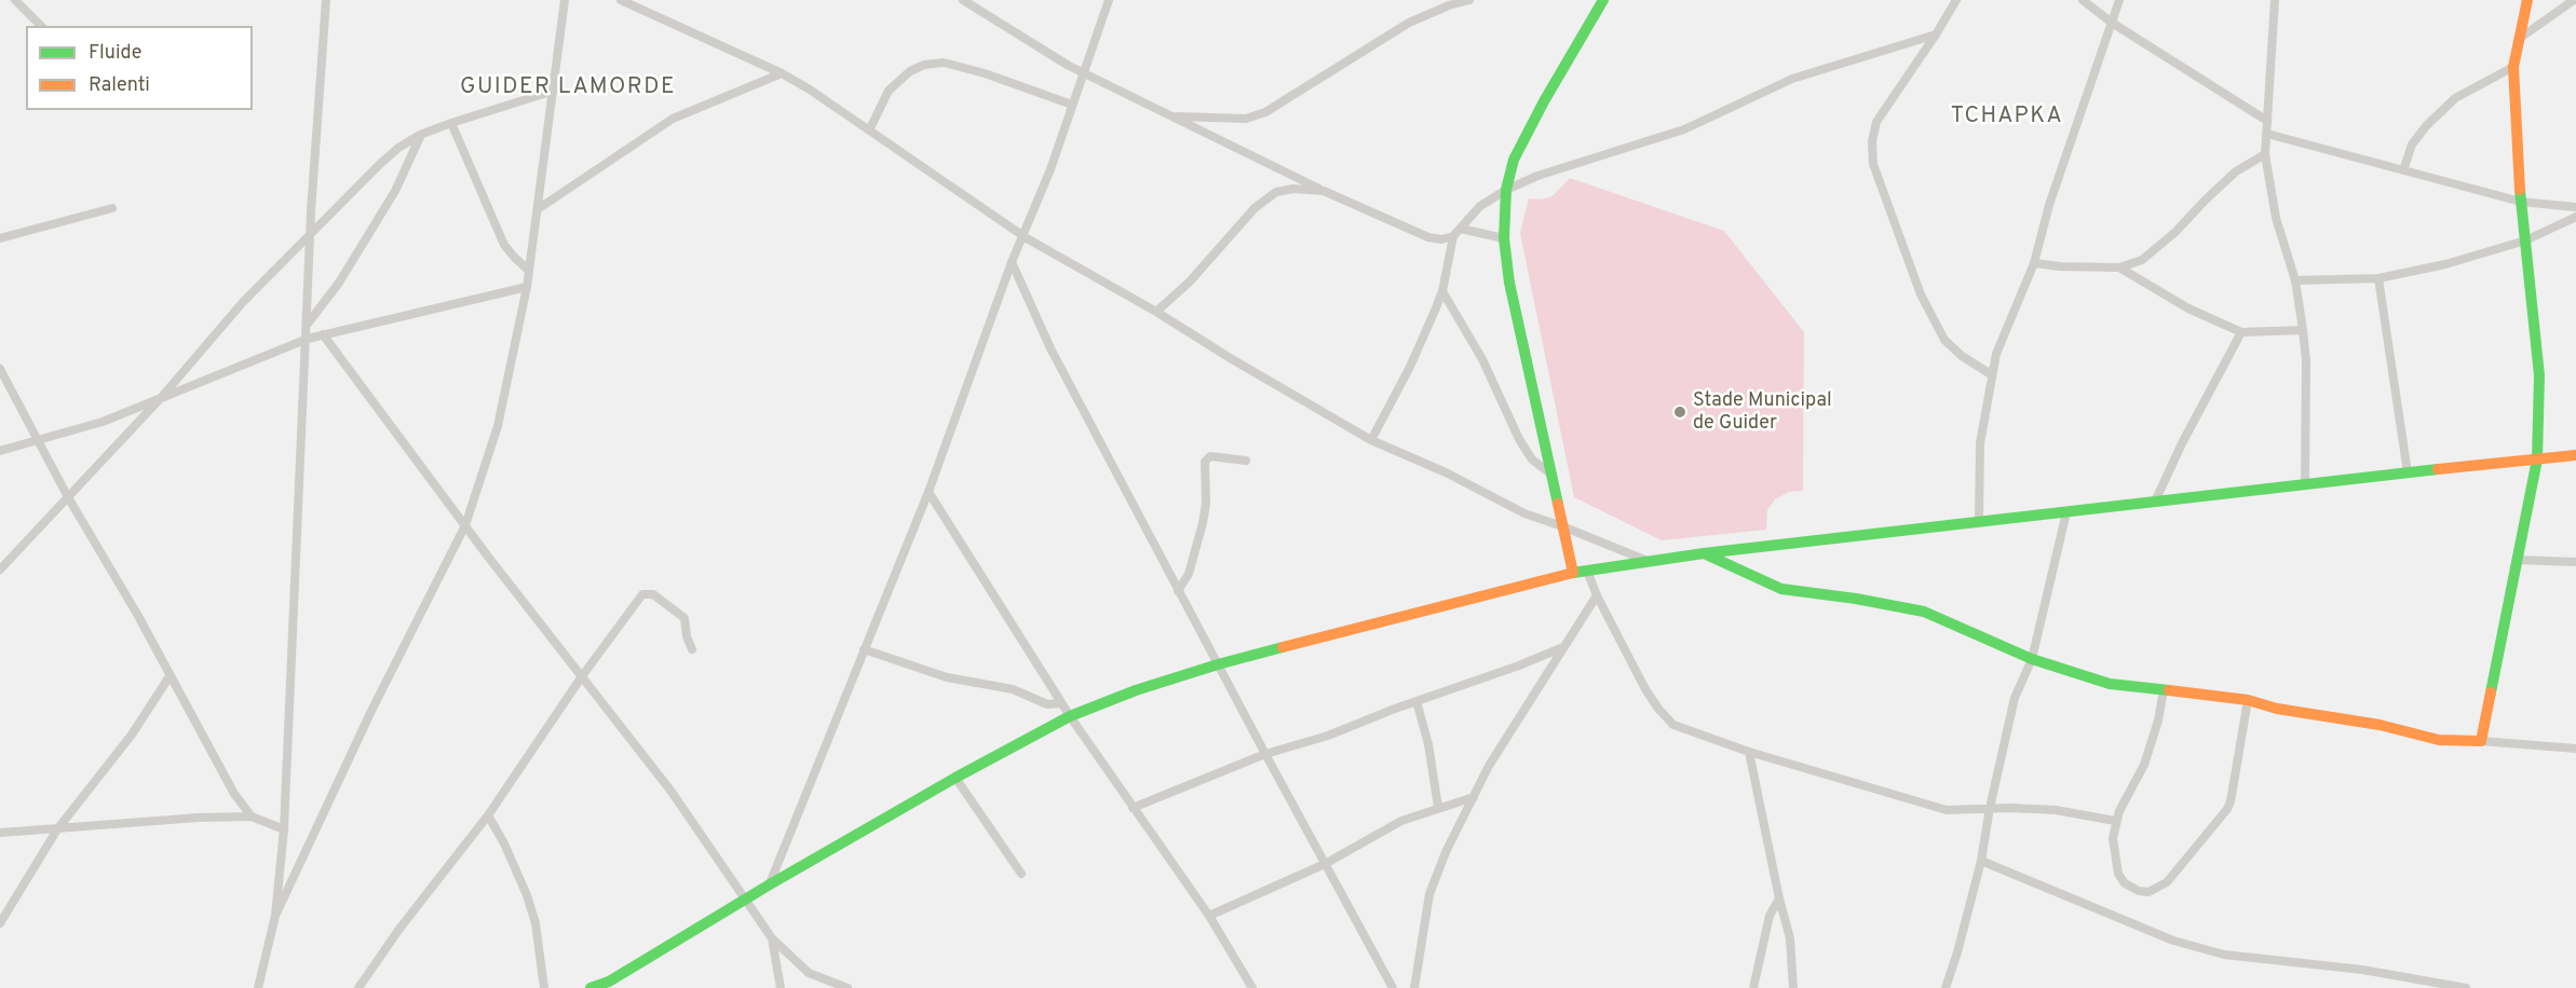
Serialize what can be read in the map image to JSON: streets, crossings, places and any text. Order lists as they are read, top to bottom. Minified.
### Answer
{"districts":["GUIDER LAMORDE","TCHAPKA"],"places":["Stade Municipal de Guider"],"legend":["Fluide","Ralenti"]}
